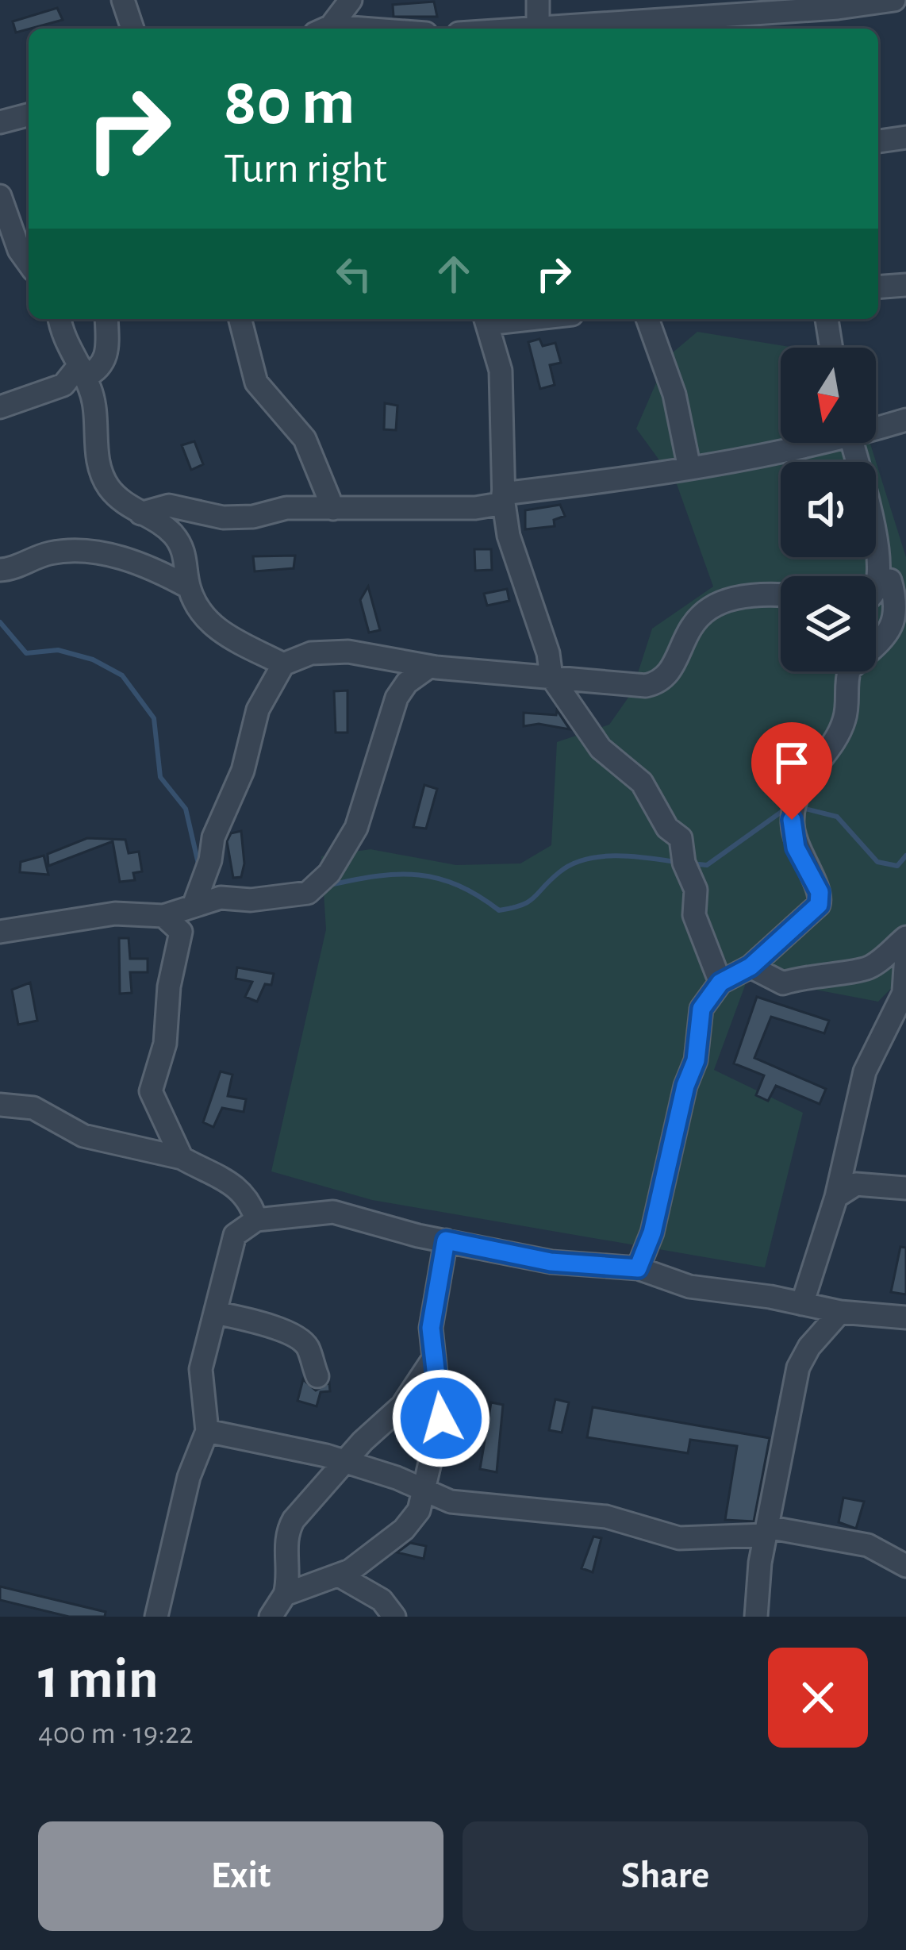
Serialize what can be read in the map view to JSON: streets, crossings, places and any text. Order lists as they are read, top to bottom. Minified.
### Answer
{"north":"bottom","page":{"turn":["80 m","Turn right"],"heading":["1 min","400 m · 19:22"],"buttons":["Exit","Share"]}}
